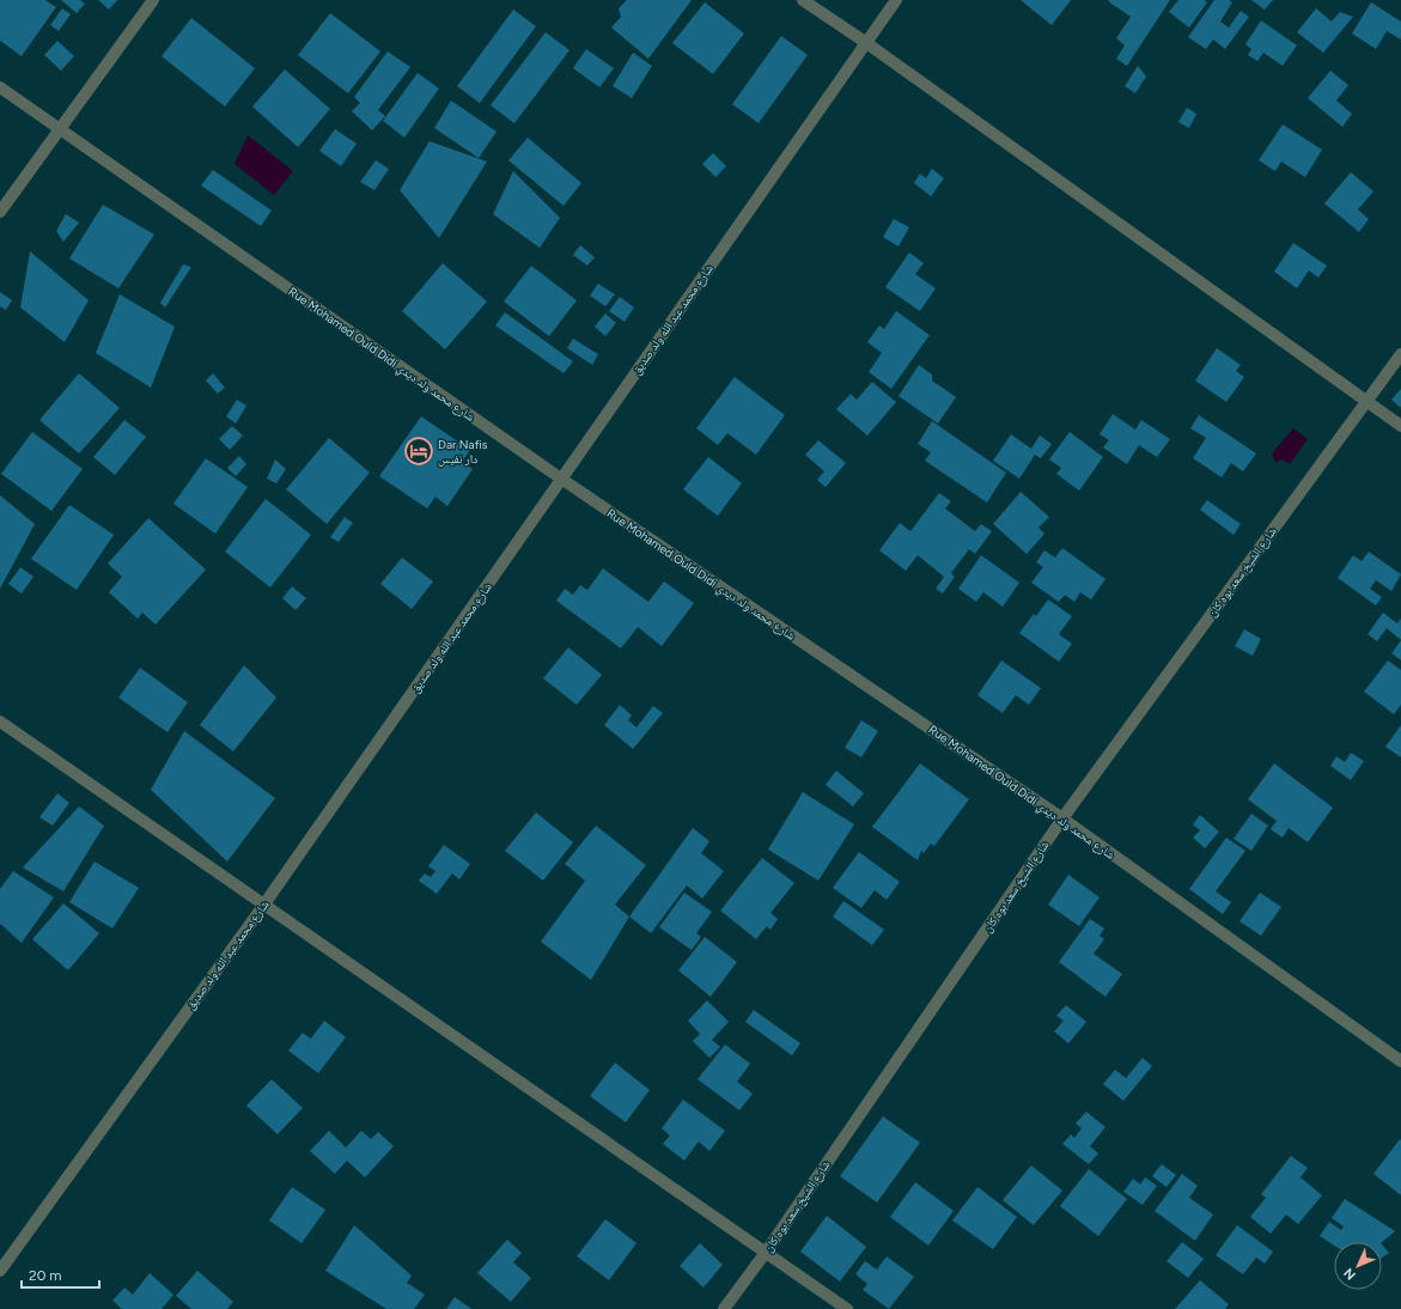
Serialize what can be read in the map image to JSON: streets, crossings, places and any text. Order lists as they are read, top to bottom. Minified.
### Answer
{"streets":{"street":["شارع محمد عبد الله ولد صديق","Rue Mohamed Ould Didi شارع محمد ولد ديدي","شارع الشيخ سعد بوه كان"]},"crossings":[["شارع محمد عبد الله ولد صديق","Rue Mohamed Ould Didi شارع محمد ولد ديدي"],["Rue Mohamed Ould Didi شارع محمد ولد ديدي","شارع الشيخ سعد بوه كان"]],"places":{"hotel":["Dar Nafis دار نفيس"]},"scale_bar":"20 m","north":"bottom left"}
